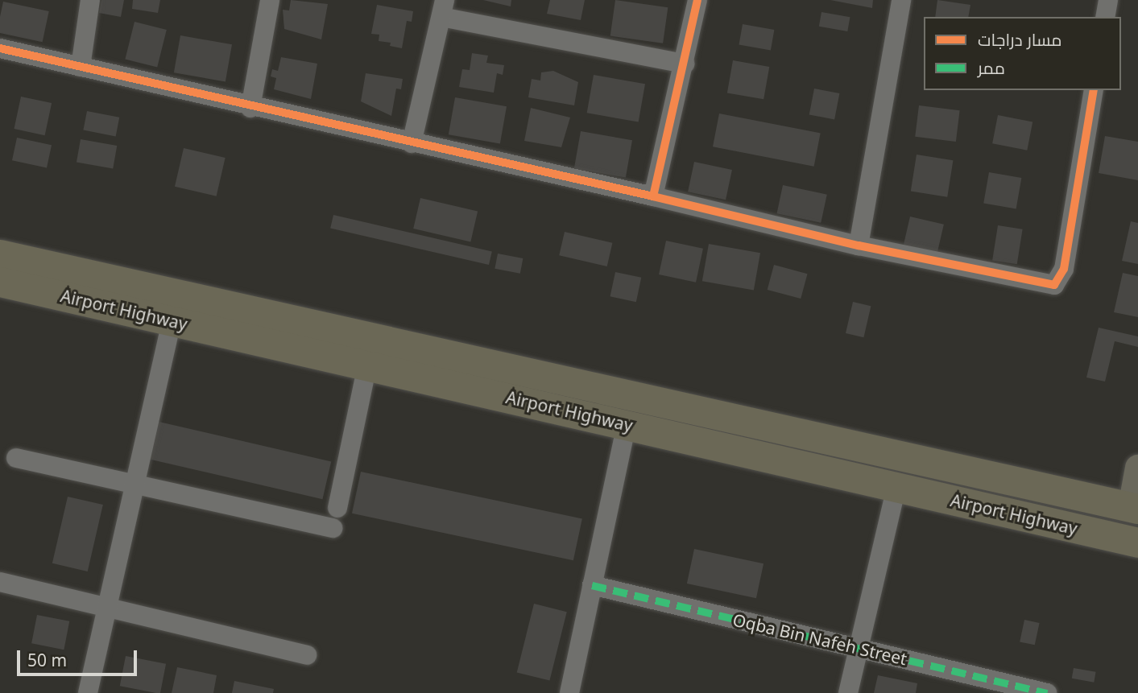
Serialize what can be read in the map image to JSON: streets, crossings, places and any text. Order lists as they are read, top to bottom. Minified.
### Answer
{"streets":{"highway":["Airport Highway"],"street":["Oqba Bin Nafeh Street"]},"legend":["مسار دراجات","ممر"],"scale_bar":"50 m"}
